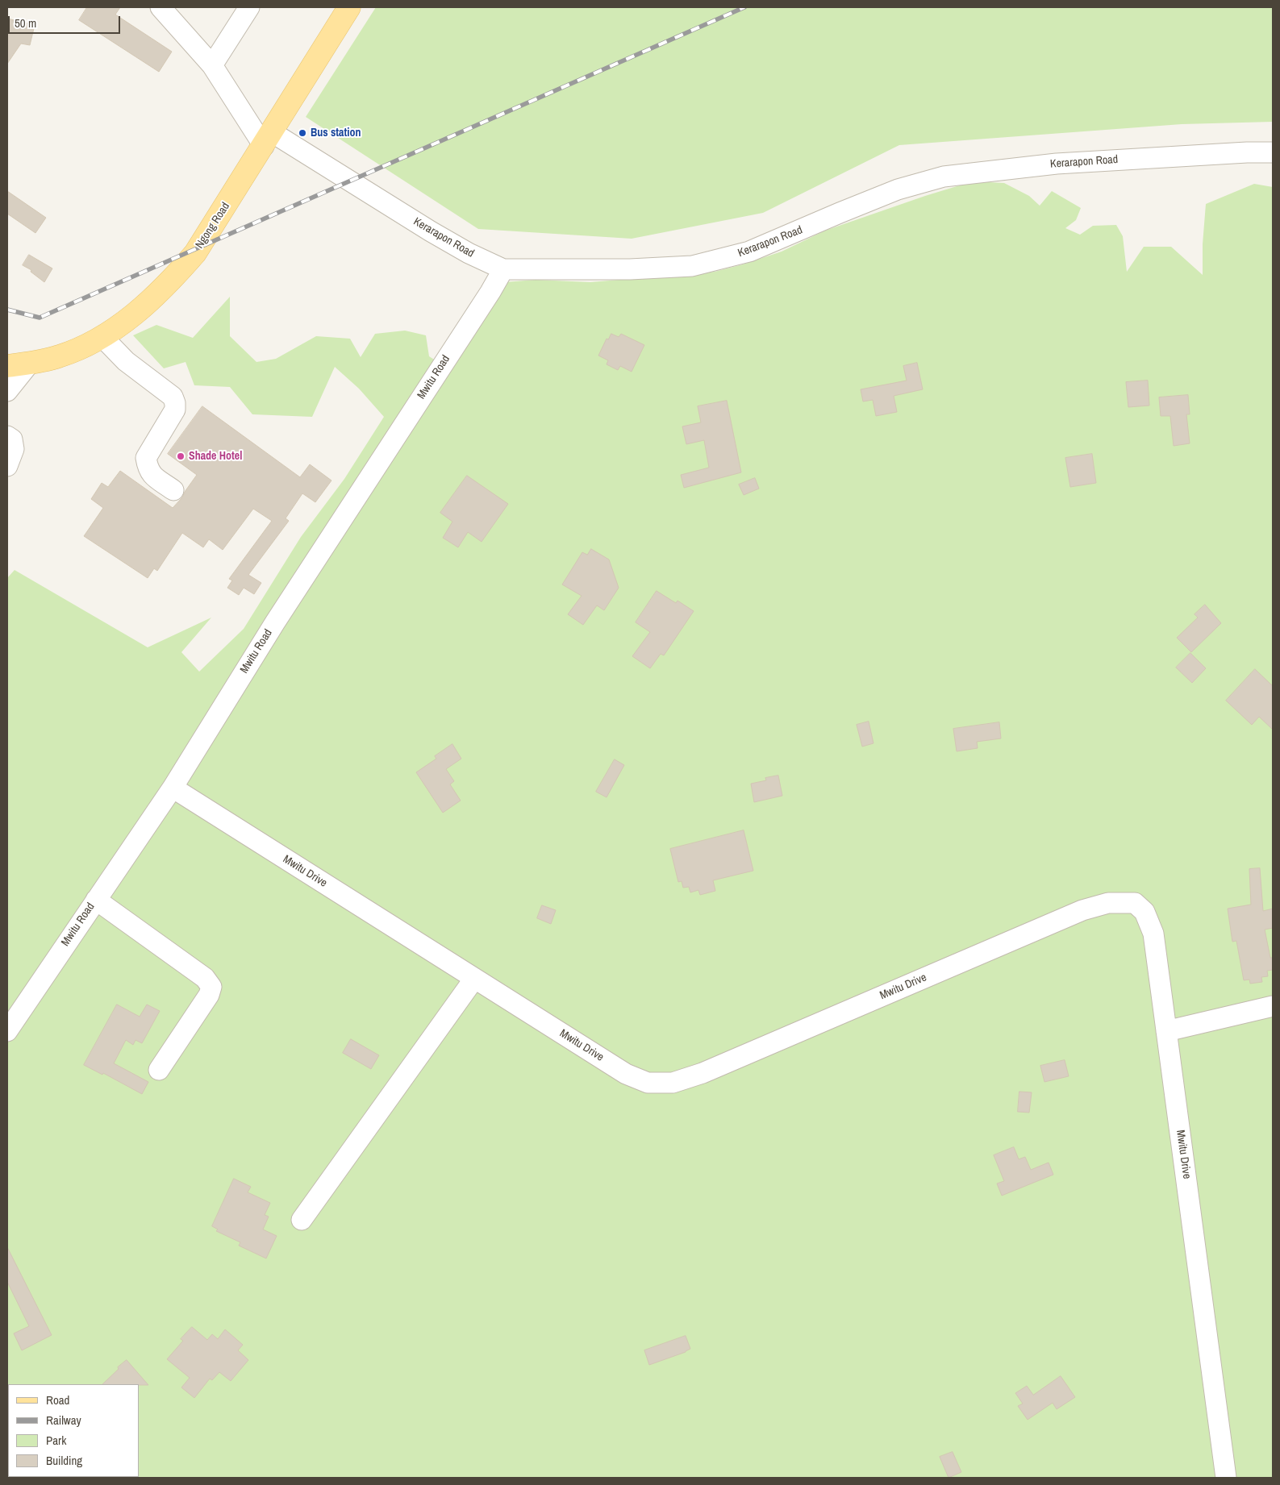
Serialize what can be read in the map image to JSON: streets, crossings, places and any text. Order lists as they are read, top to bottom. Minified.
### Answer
{"streets":{"main road":["Ngong Road"],"street":["Kerarapon Road","Mwitu Road","Mwitu Drive"]},"crossings":[["Kerarapon Road","Ngong Road"],["Kerarapon Road","Mwitu Road"],["Mwitu Road","Mwitu Drive"]],"places":["Bus station","Shade Hotel"],"legend":["Road","Railway","Park","Building"],"scale_bar":"50 m"}
